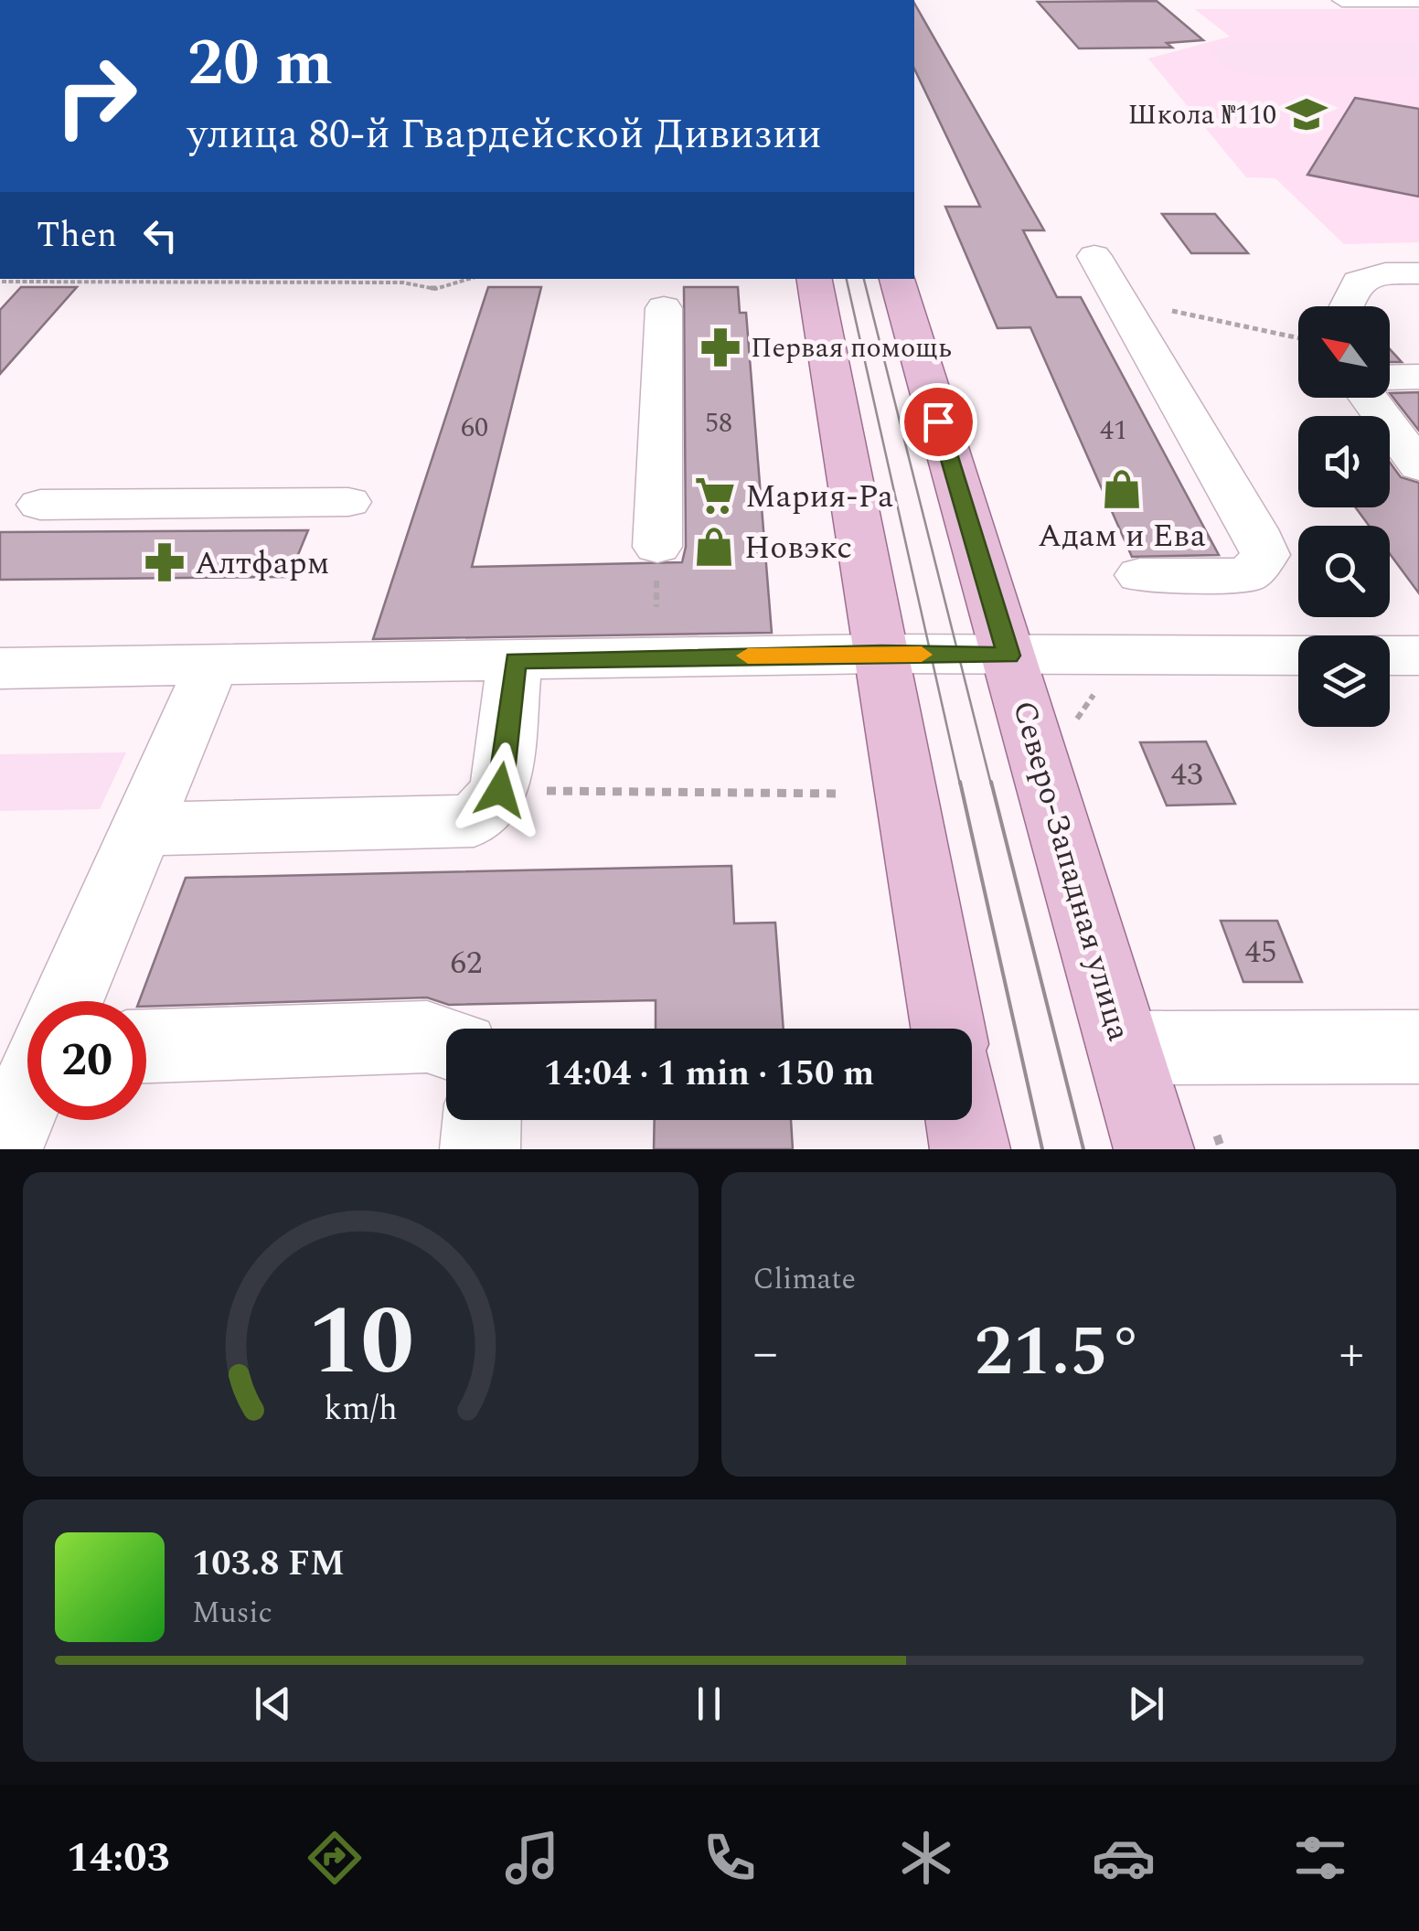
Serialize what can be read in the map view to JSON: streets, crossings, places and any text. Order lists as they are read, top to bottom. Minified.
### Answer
{"streets":{"main road":["Северо-Западная улица"]},"places":{"school or university":["Школа №110"],"pharmacy":["Первая помощь","Алтфарм"],"shop":["Адам и Ева","Новэкс"],"supermarket":["Мария-Ра"]},"house_numbers":["58","60","41","43","45","62"],"north":"top left","page":{"turn":["20 m","улица 80-й Гвардейской Дивизии"],"then":"Then","limit":"20","trip":"14:04 · 1 min · 150 m","tile":"Climate","heat":["−","21.5°","+"],"song":["103.8 FM","Music"],"tabs":"14:03","gauge":["10","km/h"]}}
